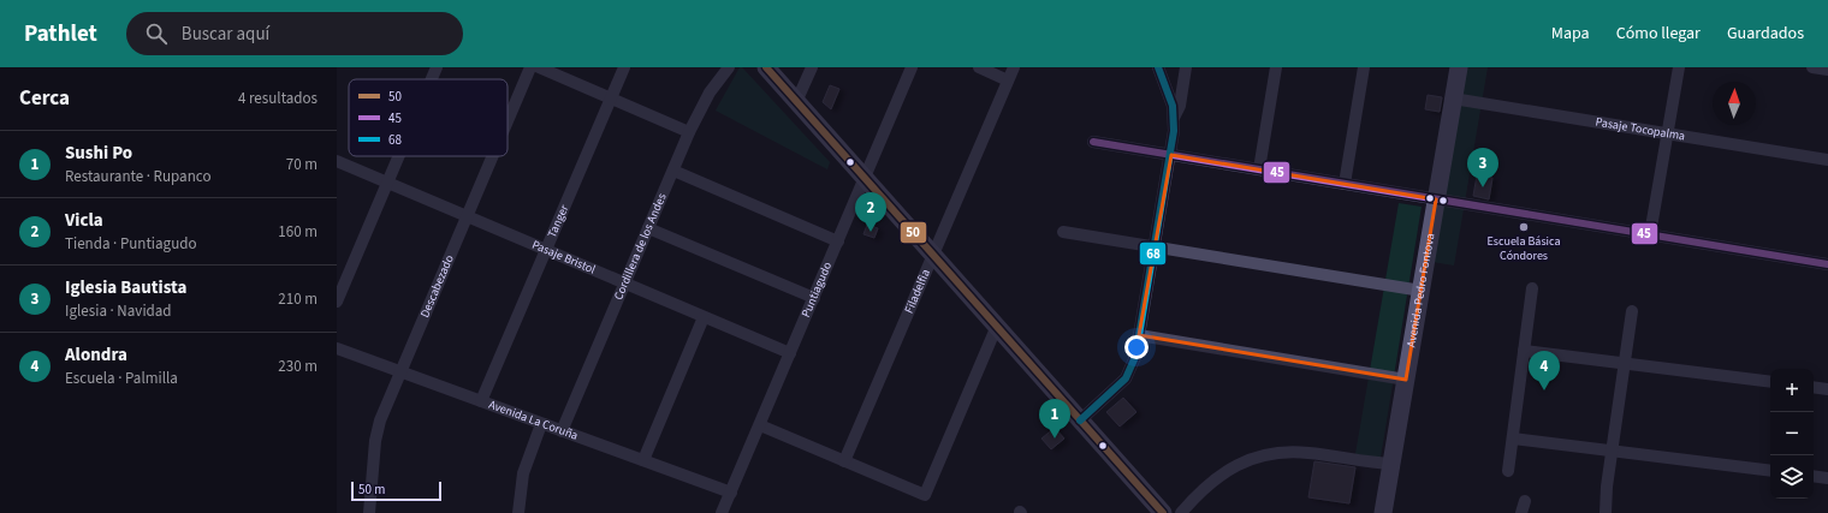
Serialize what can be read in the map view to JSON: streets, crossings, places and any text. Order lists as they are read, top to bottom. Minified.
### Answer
{"streets":{"main road":["Avenida Pedro Fontova"],"street":["Pasaje Tocopalma","Tanger","Cordillera de los Andes","Pasaje Bristol","Descabezado","Puntiagudo","Filadelfia","Avenida La Coruña"]},"crossings":[["Pasaje Tocopalma","Avenida Pedro Fontova"],["Tanger","Pasaje Bristol"],["Tanger","Avenida La Coruña"],["Cordillera de los Andes","Pasaje Bristol"],["Cordillera de los Andes","Avenida La Coruña"],["Pasaje Bristol","Descabezado"],["Pasaje Bristol","Puntiagudo"],["Descabezado","Avenida La Coruña"],["Puntiagudo","Avenida La Coruña"]],"places":["Escuela Básica Cóndores"],"lines":["transit line 50","transit line 68","transit line 45"],"legend":["50","45","68"],"scale_bar":"50 m","north":"top","page":{"header":"Pathlet","search":"Buscar aquí","nav":["Mapa","Cómo llegar","Guardados"],"heading":["Cerca","4 resultados"],"list":[{"mark":"1","name":"Sushi Po","note":"Restaurante · Rupanco","value":"70 m"},{"mark":"2","name":"Vicla","note":"Tienda · Puntiagudo","value":"160 m"},{"mark":"3","name":"Iglesia Bautista","note":"Iglesia · Navidad","value":"210 m"},{"mark":"4","name":"Alondra","note":"Escuela · Palmilla","value":"230 m"}],"pins":["3","2","4","1"],"map_buttons":["+","−"],"scale":"50 m"}}
